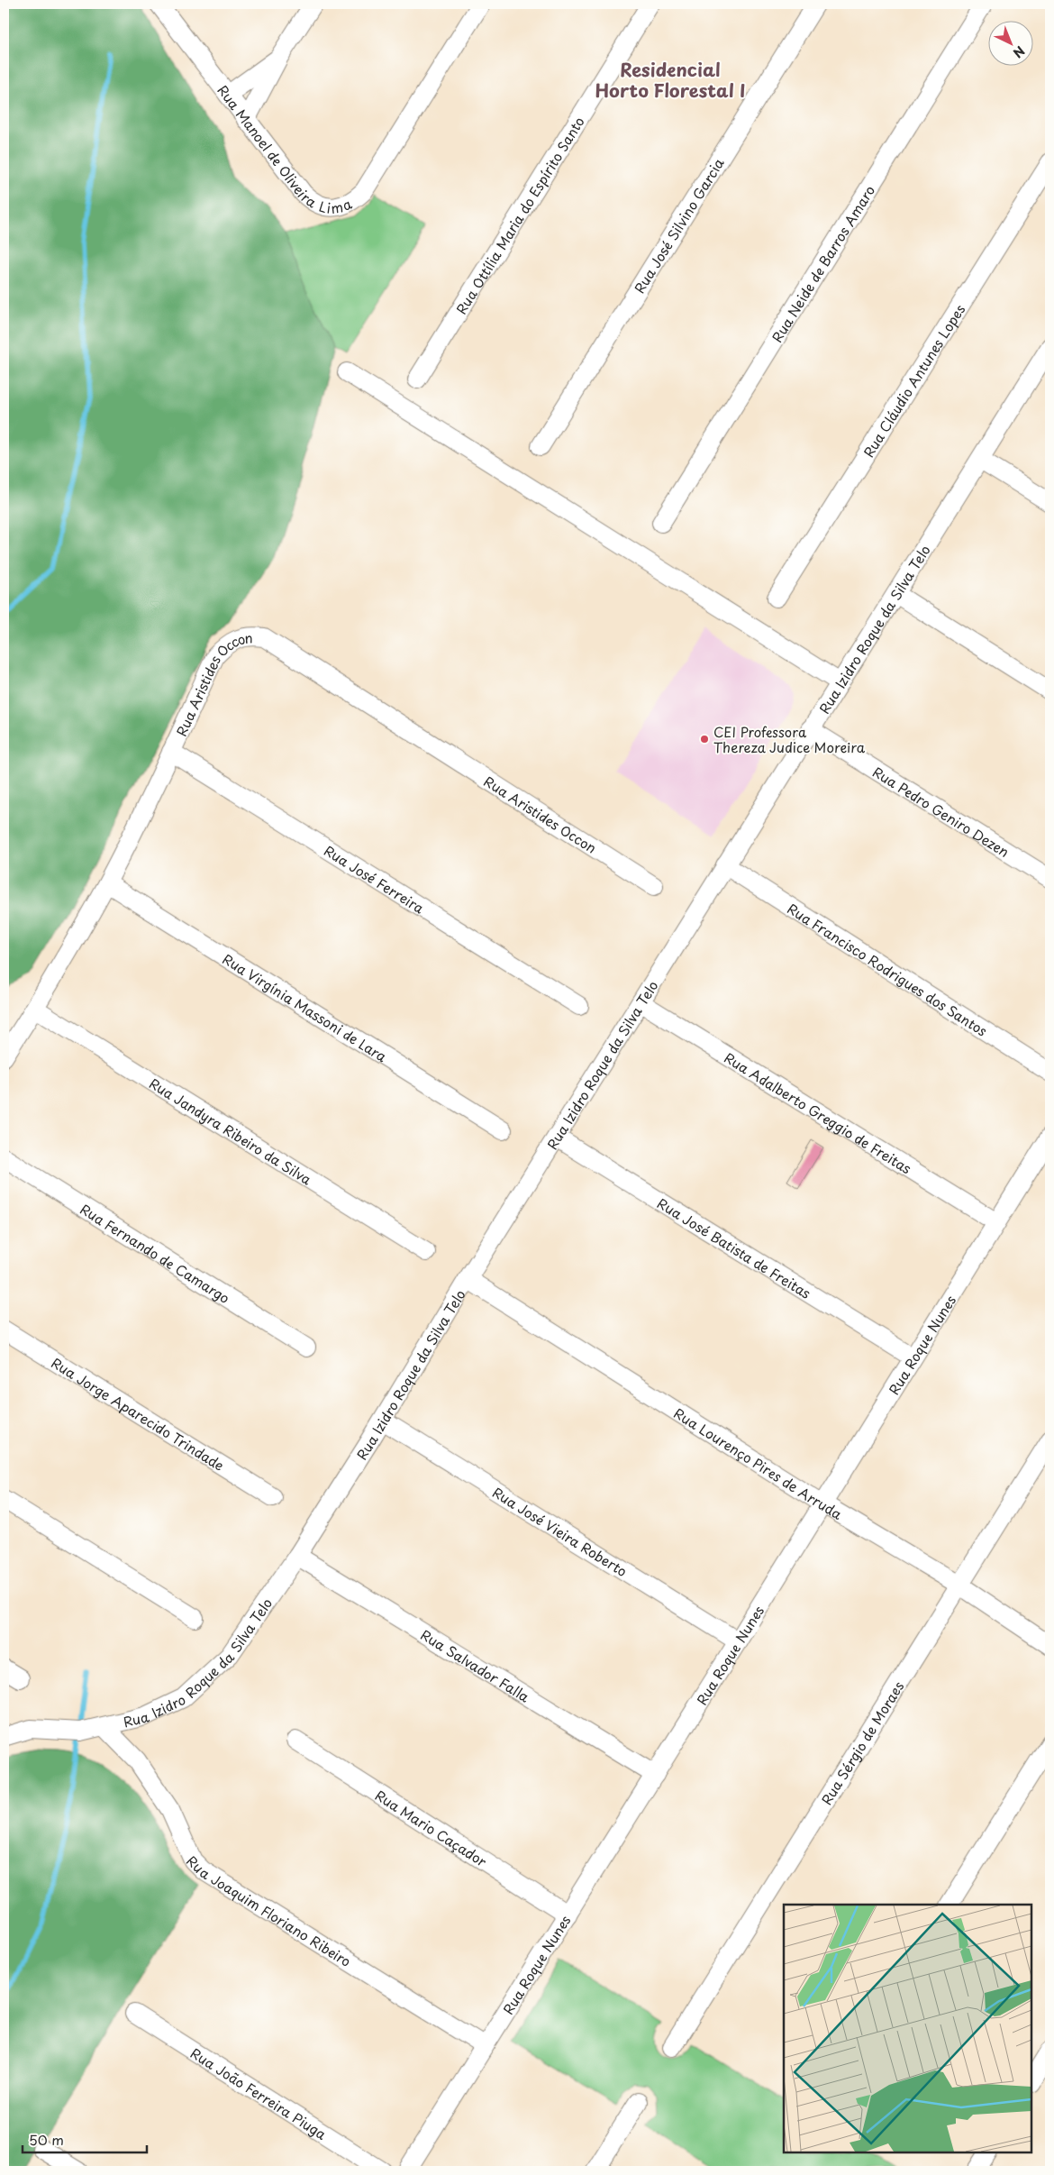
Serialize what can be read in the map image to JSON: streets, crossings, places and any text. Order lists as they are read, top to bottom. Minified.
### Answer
{"streets":{"street":["Rua Manoel de Oliveira Lima","Rua Ottília Maria do Espírito Santo","Rua José Silvino Garcia","Rua Neide de Barros Amaro","Rua Cláudio Antunes Lopes","Rua Izidro Roque da Silva Telo","Rua Aristides Occon","Rua Pedro Geniro Dezen","Rua José Ferreira","Rua Francisco Rodrigues dos Santos","Rua Virgínia Massoni de Lara","Rua Adalberto Greggio de Freitas","Rua Jandyra Ribeiro da Silva","Rua José Batista de Freitas","Rua Fernando de Camargo","Rua Roque Nunes","Rua Jorge Aparecido Trindade","Rua Lourenço Pires de Arruda","Rua José Vieira Roberto","Rua Salvador Falla","Rua Sérgio de Moraes","Rua Mario Caçador","Rua Joaquim Floriano Ribeiro","Rua João Ferreira Piuga"]},"crossings":[["Rua Izidro Roque da Silva Telo","Rua Pedro Geniro Dezen"],["Rua Izidro Roque da Silva Telo","Rua Francisco Rodrigues dos Santos"],["Rua Izidro Roque da Silva Telo","Rua Adalberto Greggio de Freitas"],["Rua Izidro Roque da Silva Telo","Rua José Batista de Freitas"],["Rua Izidro Roque da Silva Telo","Rua Lourenço Pires de Arruda"],["Rua Izidro Roque da Silva Telo","Rua José Vieira Roberto"],["Rua Izidro Roque da Silva Telo","Rua Salvador Falla"],["Rua Izidro Roque da Silva Telo","Rua Joaquim Floriano Ribeiro"],["Rua Aristides Occon","Rua José Ferreira"],["Rua Aristides Occon","Rua Virgínia Massoni de Lara"],["Rua Aristides Occon","Rua Jandyra Ribeiro da Silva"],["Rua Adalberto Greggio de Freitas","Rua Roque Nunes"],["Rua José Batista de Freitas","Rua Roque Nunes"],["Rua Roque Nunes","Rua Lourenço Pires de Arruda"],["Rua Roque Nunes","Rua José Vieira Roberto"],["Rua Roque Nunes","Rua Salvador Falla"],["Rua Roque Nunes","Rua Mario Caçador"],["Rua Roque Nunes","Rua Joaquim Floriano Ribeiro"],["Rua Lourenço Pires de Arruda","Rua Sérgio de Moraes"]],"districts":["Residencial Horto Florestal I"],"places":["CEI Professora Thereza Judice Moreira"],"scale_bar":"50 m","north":"bottom right"}
